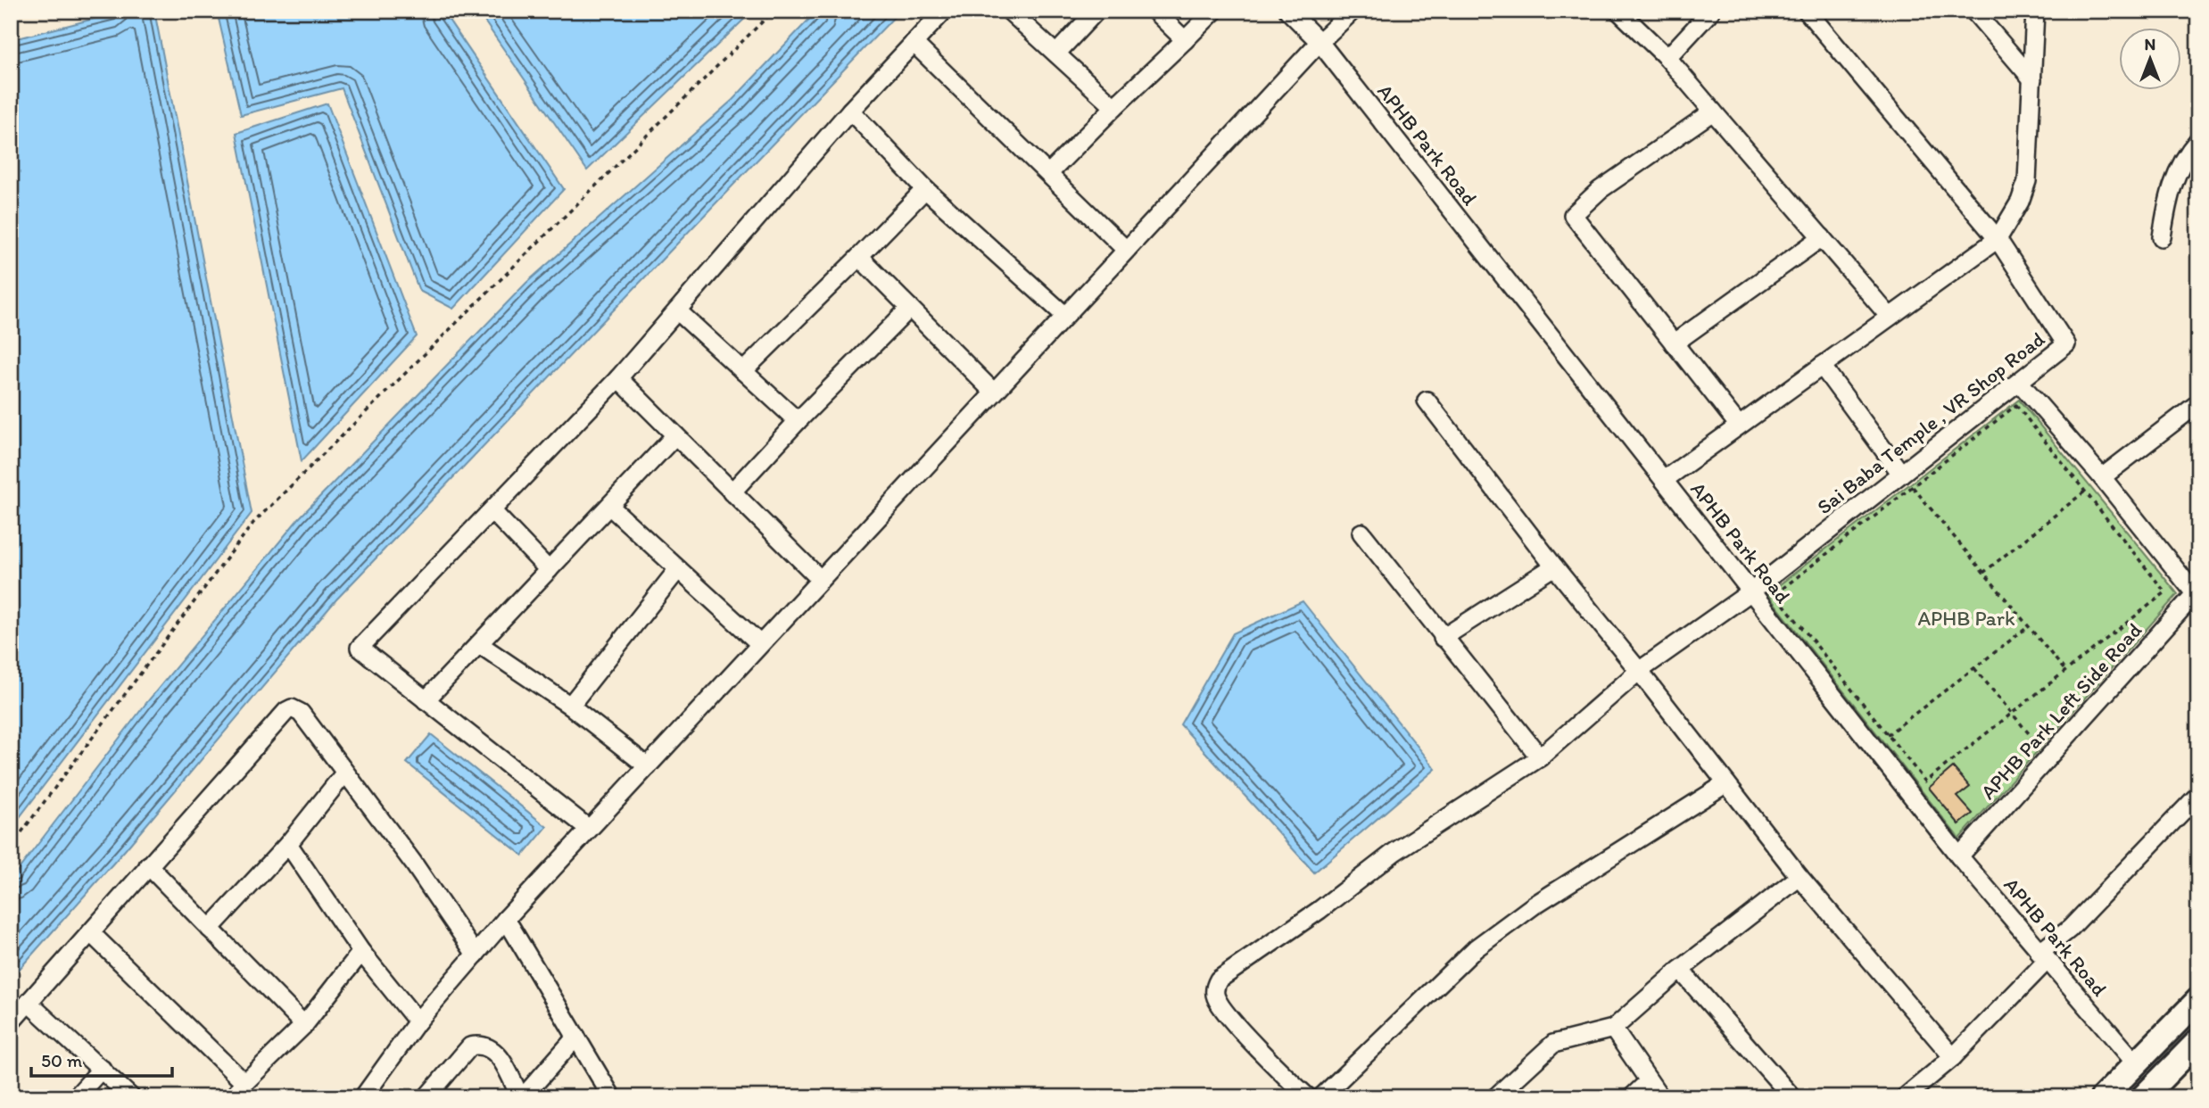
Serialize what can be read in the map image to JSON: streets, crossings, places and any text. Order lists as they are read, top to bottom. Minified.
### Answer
{"streets":{"street":["APHB Park Road","Sai Baba Temple , VR Shop Road","APHB Park Left Side Road"]},"crossings":[["APHB Park Road","Sai Baba Temple , VR Shop Road"],["APHB Park Road","APHB Park Left Side Road"]],"parks":["APHB Park"],"scale_bar":"50 m","north":"top"}
